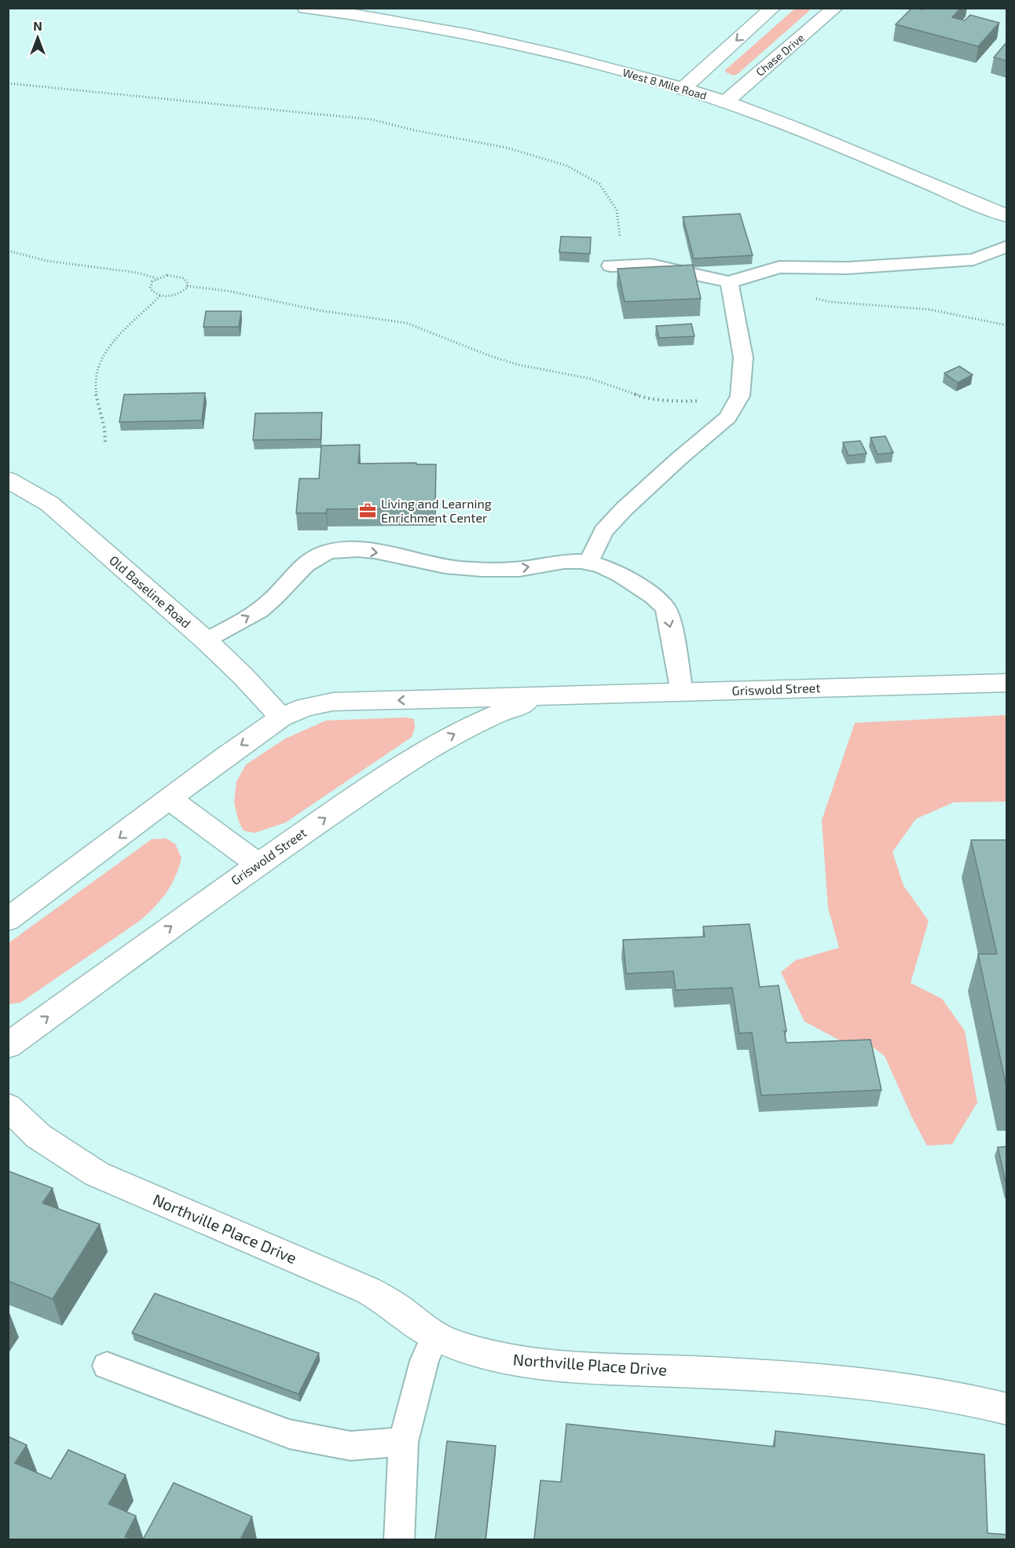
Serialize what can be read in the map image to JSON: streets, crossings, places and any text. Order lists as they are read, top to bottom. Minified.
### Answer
{"streets":{"street":["Chase Drive","West 8 Mile Road","Old Baseline Road","Griswold Street","Northville Place Drive"]},"crossings":[["Chase Drive","West 8 Mile Road"],["Old Baseline Road","Griswold Street"]],"places":{"office":["Living and Learning Enrichment Center"]},"north":"top"}
